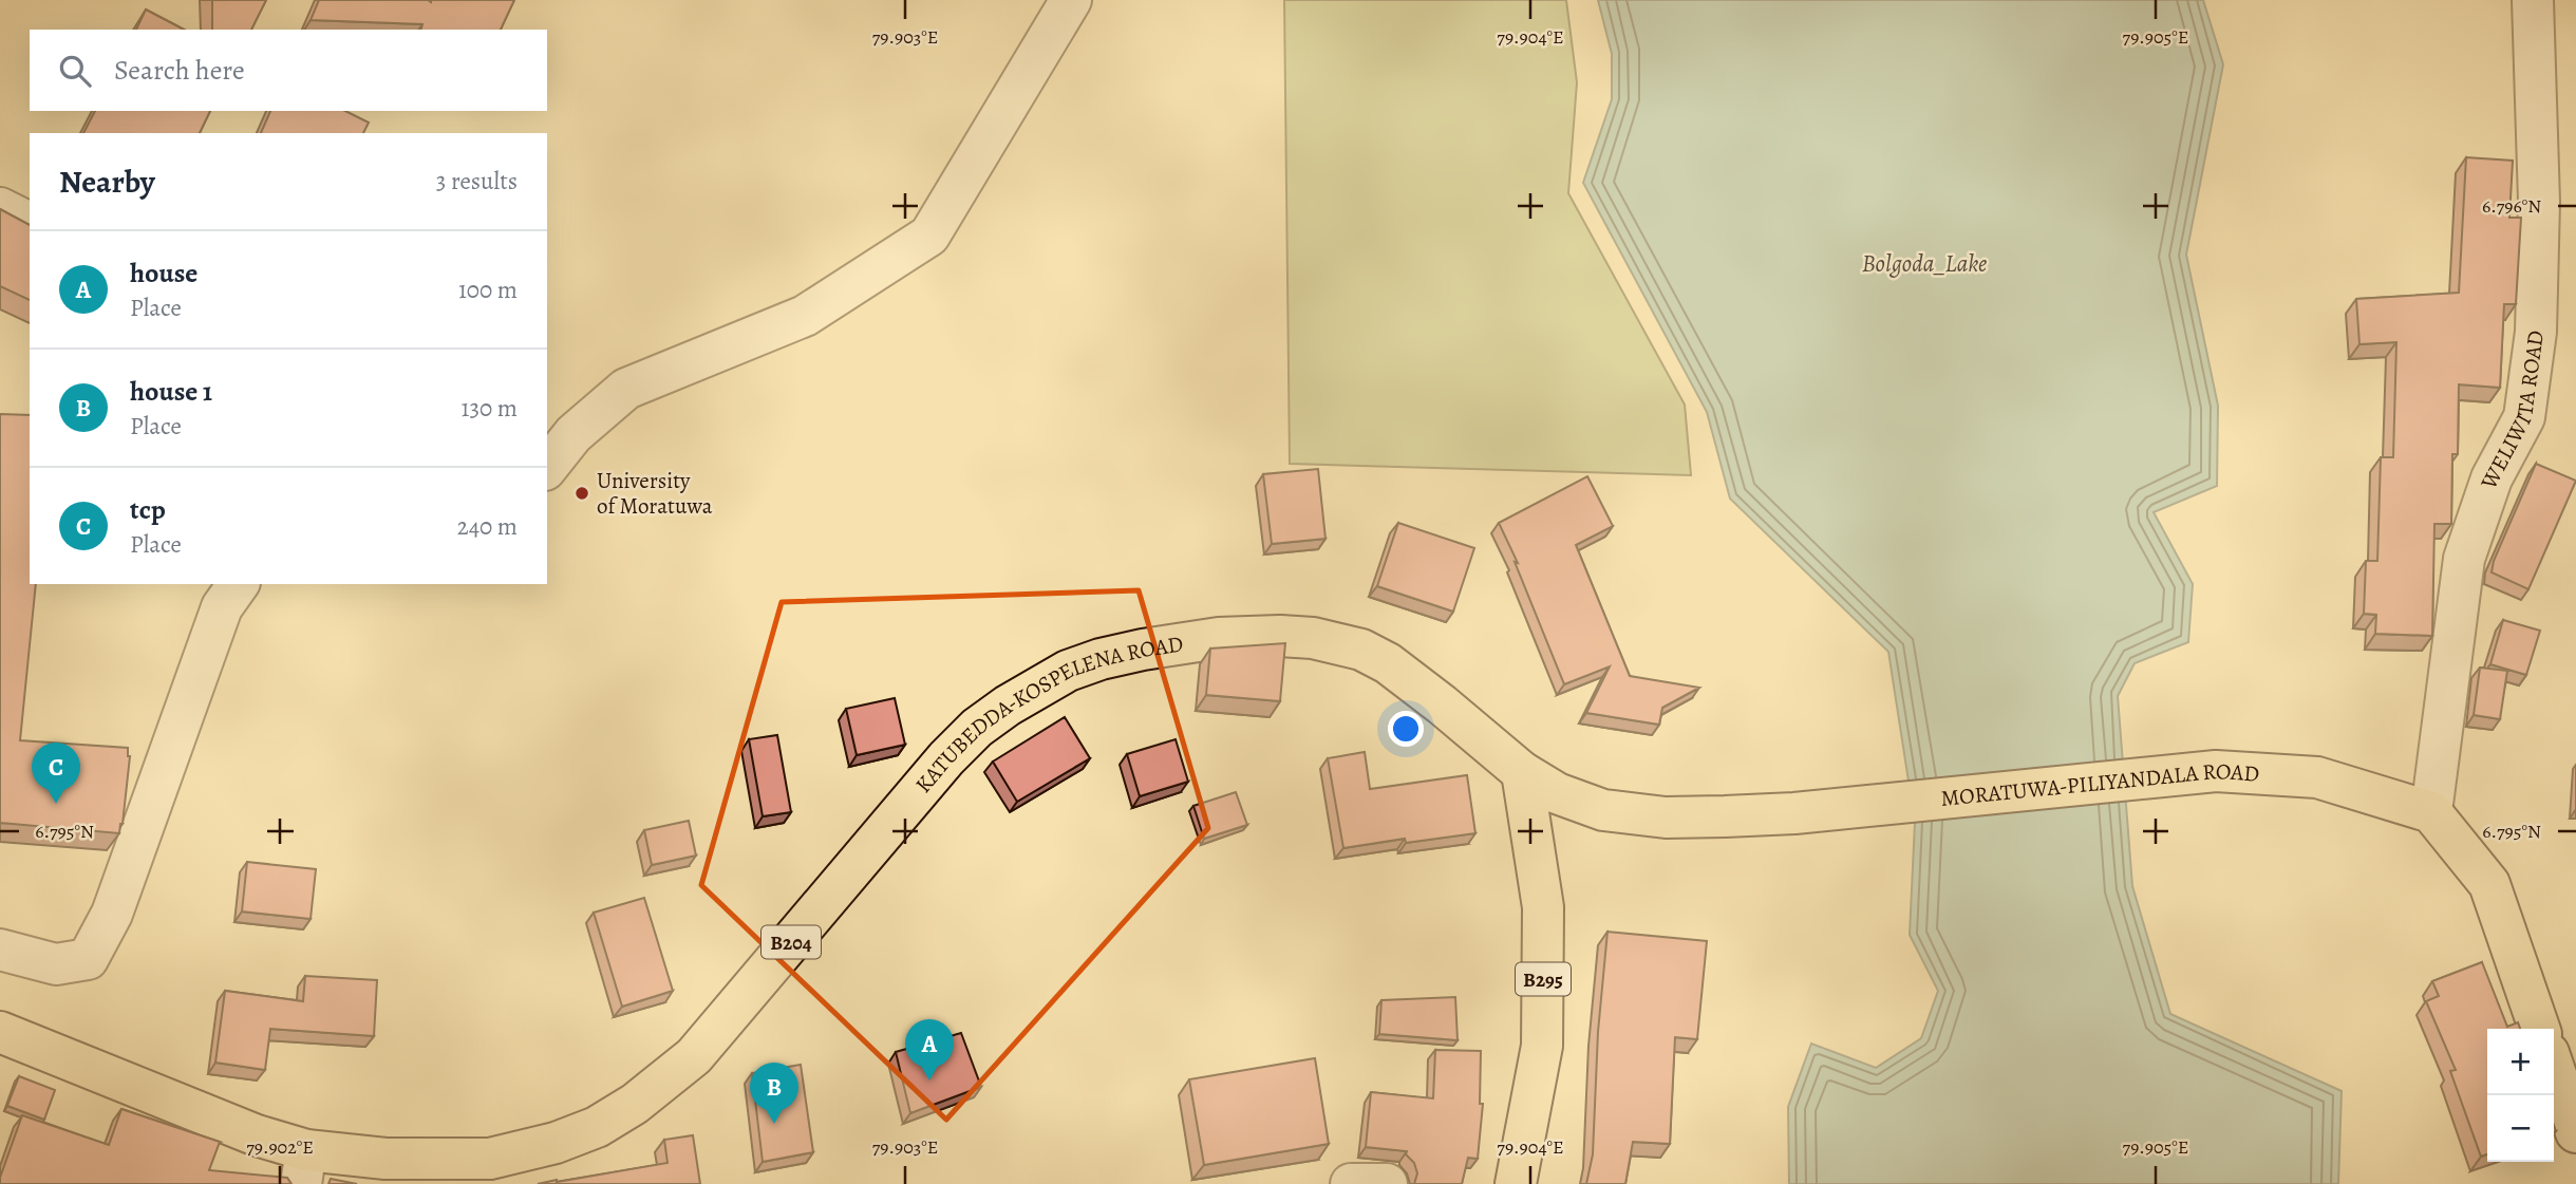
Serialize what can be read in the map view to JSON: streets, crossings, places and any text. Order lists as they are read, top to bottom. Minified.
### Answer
{"streets":{"main road":["KATUBEDDA-KOSPELENA ROAD","MORATUWA-PILIYANDALA ROAD","B204","B295"],"street":["WELIWITA ROAD"]},"crossings":[["WELIWITA ROAD","MORATUWA-PILIYANDALA ROAD"],["KATUBEDDA-KOSPELENA ROAD","MORATUWA-PILIYANDALA ROAD"],["KATUBEDDA-KOSPELENA ROAD","B295"],["MORATUWA-PILIYANDALA ROAD","B295"]],"water":["Bolgoda_Lake"],"places":["University of Moratuwa"],"page":{"search":"Search here","heading":["Nearby","3 results"],"list":[{"mark":"A","name":"house","note":"Place","value":"100 m"},{"mark":"B","name":"house 1","note":"Place","value":"130 m"},{"mark":"C","name":"tcp","note":"Place","value":"240 m"}],"pins":["C","A","B"],"map_buttons":["+","−"]},"coordinates":["79.903°E","79.904°E","79.905°E","6.796°N","6.795°N","79.902°E"]}
